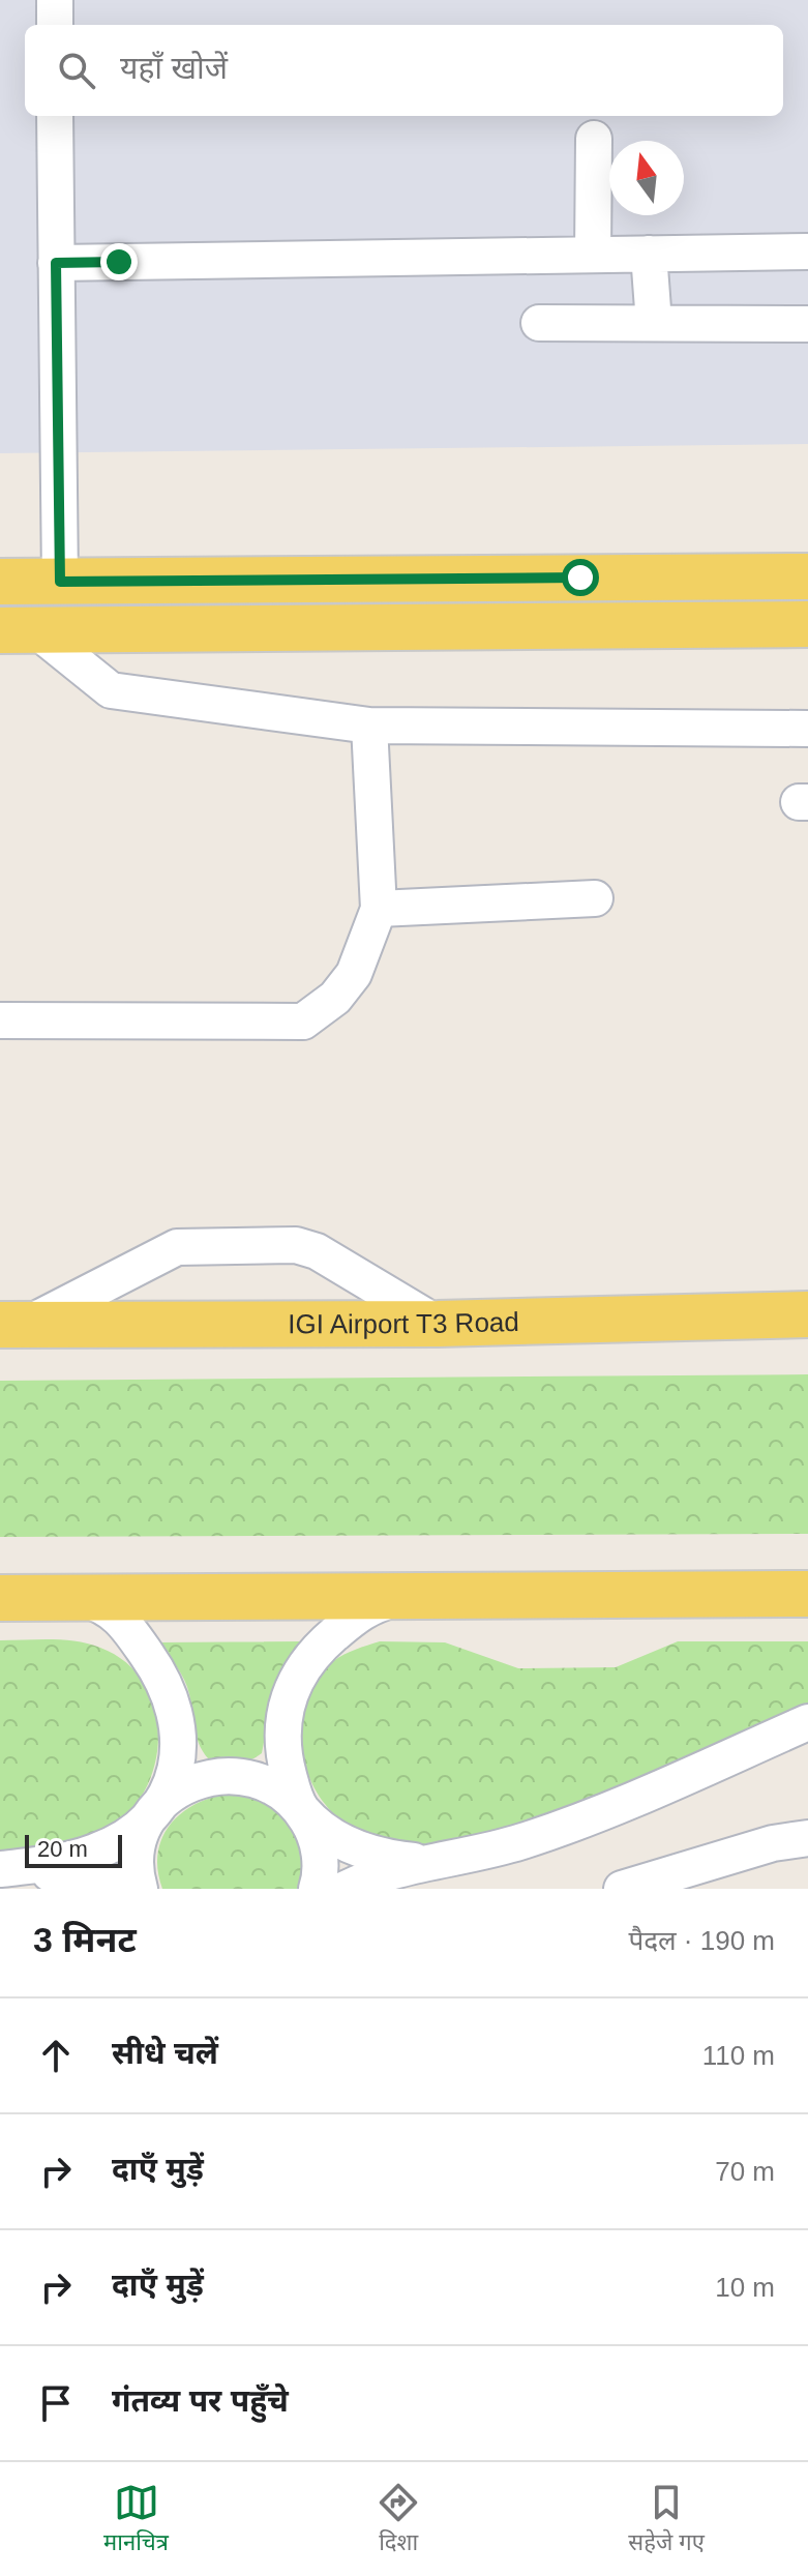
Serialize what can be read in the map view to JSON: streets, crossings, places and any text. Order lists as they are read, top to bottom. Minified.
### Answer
{"streets":{"main road":["IGI Airport T3 Road"]},"scale_bar":"20 m","north":"top","page":{"search":"यहाँ खोजें","scale":"20 m","heading":["3 मिनट","पैदल · 190 m"],"list":[["सीधे चलें","110 m"],["दाएँ मुड़ें","70 m"],["दाएँ मुड़ें","10 m"],"गंतव्य पर पहुँचे"],"nav":["मानचित्र","दिशा","सहेजे गए"]}}
